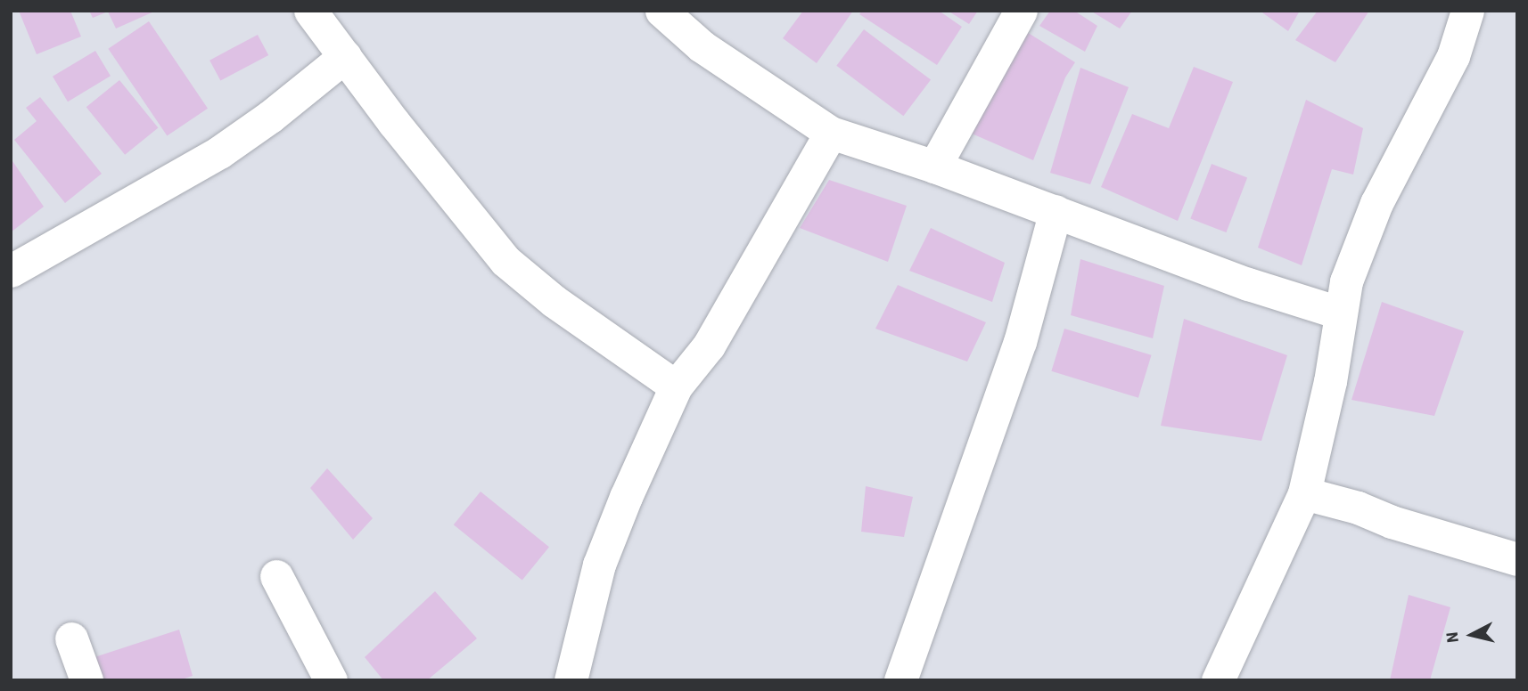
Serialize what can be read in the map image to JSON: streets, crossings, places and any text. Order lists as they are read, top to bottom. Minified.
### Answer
{"north":"left"}
